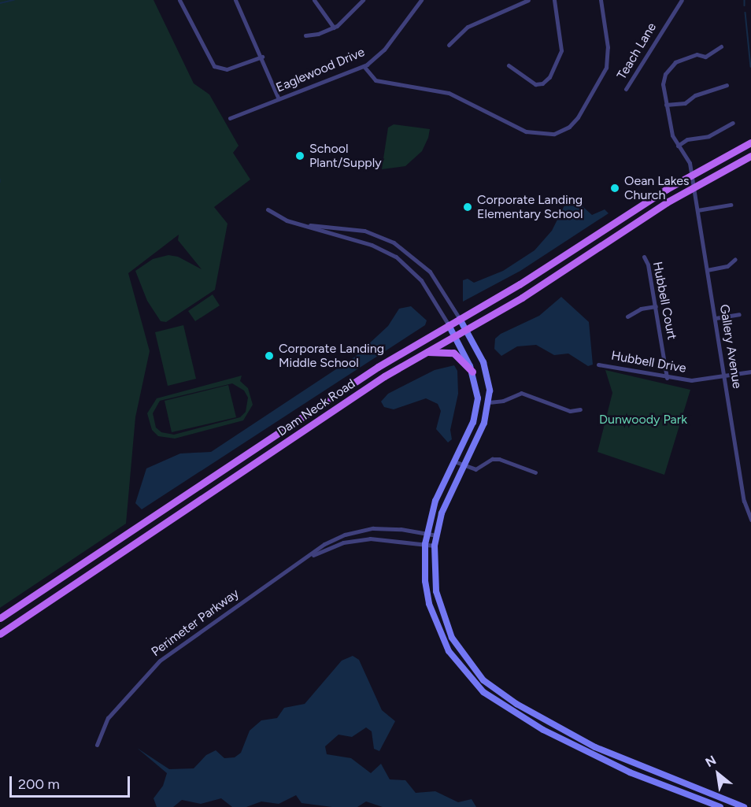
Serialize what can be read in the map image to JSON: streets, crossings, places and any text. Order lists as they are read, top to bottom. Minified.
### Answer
{"streets":{"main road":["Dam Neck Road"],"street":["Teach Lane","Eaglewood Drive","Hubbell Court","Gallery Avenue","Hubbell Drive","Perimeter Parkway"]},"crossings":[["Hubbell Court","Hubbell Drive"],["Gallery Avenue","Hubbell Drive"],["Gallery Avenue","Dam Neck Road"]],"parks":["Dunwoody Park"],"places":["School Plant/Supply","Oean Lakes Church","Corporate Landing Elementary School","Corporate Landing Middle School"],"scale_bar":"200 m","north":"top left"}
